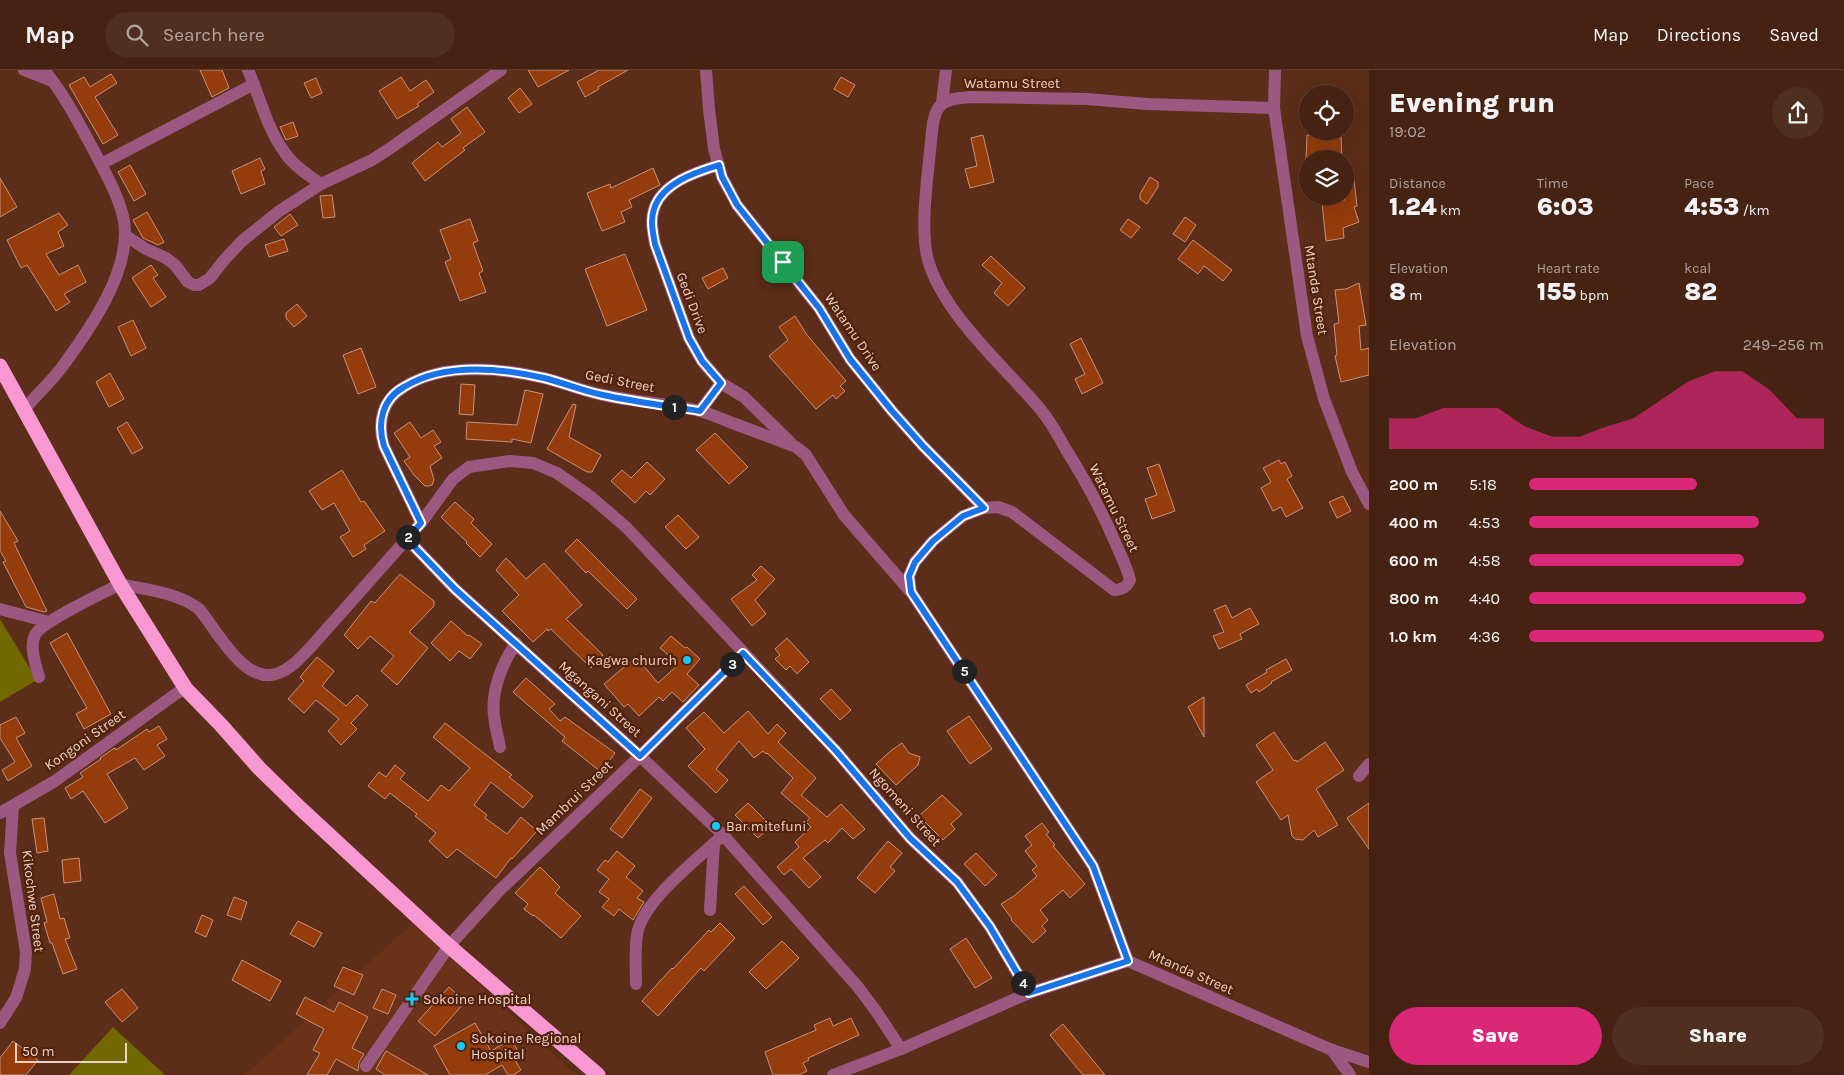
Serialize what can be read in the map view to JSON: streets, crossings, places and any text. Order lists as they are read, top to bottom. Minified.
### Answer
{"streets":{"street":["Watamu Street","Mtanda Street","Gedi Drive","Watamu Drive","Gedi Street","Mgangani Street","Kongoni Street","Mambrui Street","Ngomeni Street","Kikochwe Street"]},"crossings":[["Watamu Street","Mtanda Street"],["Watamu Street","Watamu Drive"],["Watamu Street","Gedi Street"],["Mtanda Street","Mgangani Street"],["Mtanda Street","Ngomeni Street"],["Gedi Drive","Watamu Drive"],["Gedi Drive","Gedi Street"],["Gedi Street","Ngomeni Street"],["Mgangani Street","Mambrui Street"],["Mgangani Street","Ngomeni Street"],["Kongoni Street","Kikochwe Street"],["Mambrui Street","Ngomeni Street"]],"places":{"other":["Kagwa church","Bar mitefuni","Sokoine Regional Hospital"],"health":["Sokoine Hospital"]},"scale_bar":"50 m","page":{"header":"Map","search":"Search here","nav":["Map","Directions","Saved"],"heading":["Evening run","19:02"],"stats":[["Distance","1.24 km"],["Time","6:03"],["Pace","4:53 /km"],["Elevation","8 m"],["Heart rate","155 bpm"],["kcal","82"]],"chart":["Elevation","249–256 m"],"pins":["1","2","3","5","4"],"list":[{"name":"200 m","note":"5:18"},{"name":"400 m","note":"4:53"},{"name":"600 m","note":"4:58"},{"name":"800 m","note":"4:40"},{"name":"1.0 km","note":"4:36"}],"buttons":["Save","Share"],"scale":"50 m"}}
